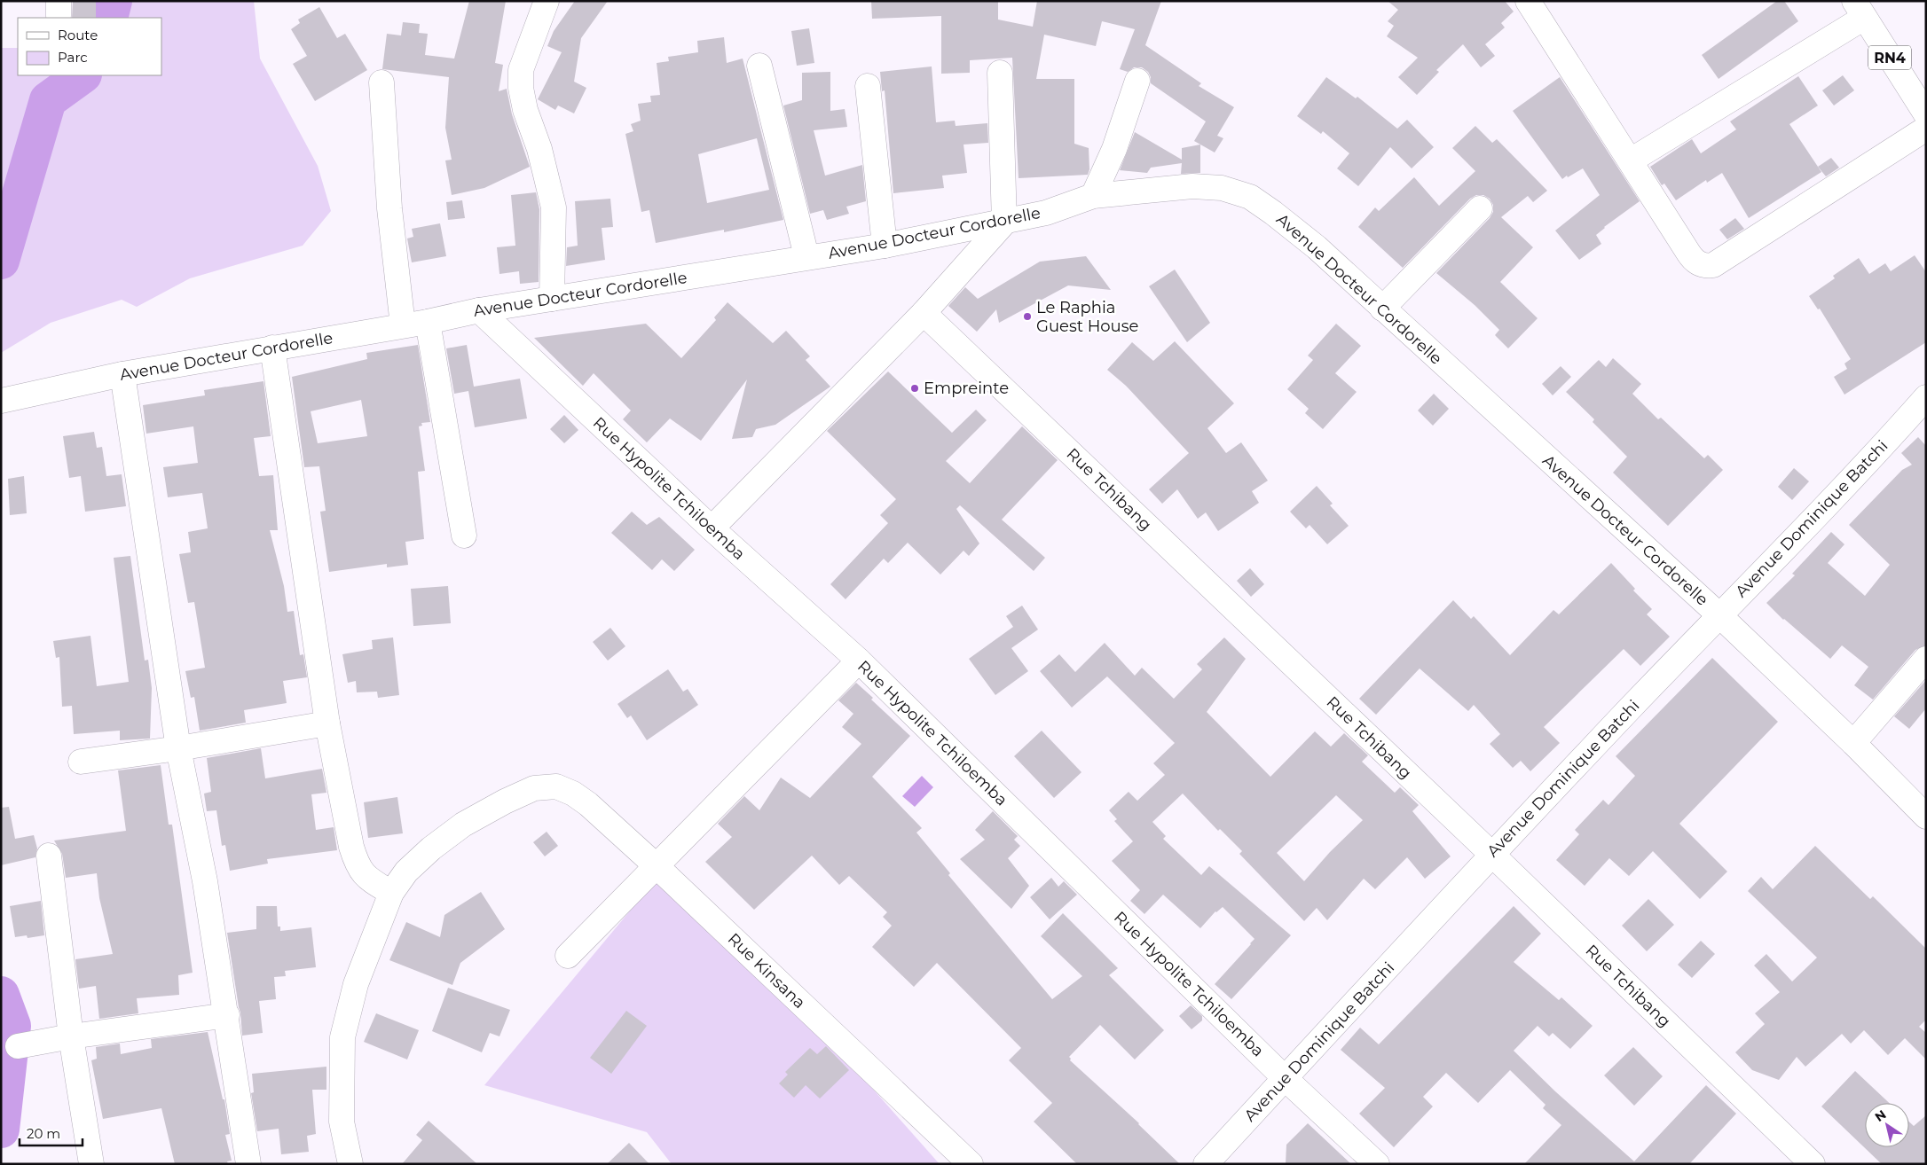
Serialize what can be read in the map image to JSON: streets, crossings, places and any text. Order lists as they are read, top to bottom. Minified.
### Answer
{"streets":{"main road":["RN4","Avenue Docteur Cordorelle","Rue Hypolite Tchiloemba","Rue Tchibang","Avenue Dominique Batchi","Rue Kinsana"]},"crossings":[["Avenue Docteur Cordorelle","Rue Hypolite Tchiloemba"],["Avenue Docteur Cordorelle","Avenue Dominique Batchi"],["Rue Hypolite Tchiloemba","Avenue Dominique Batchi"],["Rue Tchibang","Avenue Dominique Batchi"]],"places":["Le Raphia Guest House","Empreinte"],"legend":["Route","Parc"],"scale_bar":"20 m","north":"top left"}
